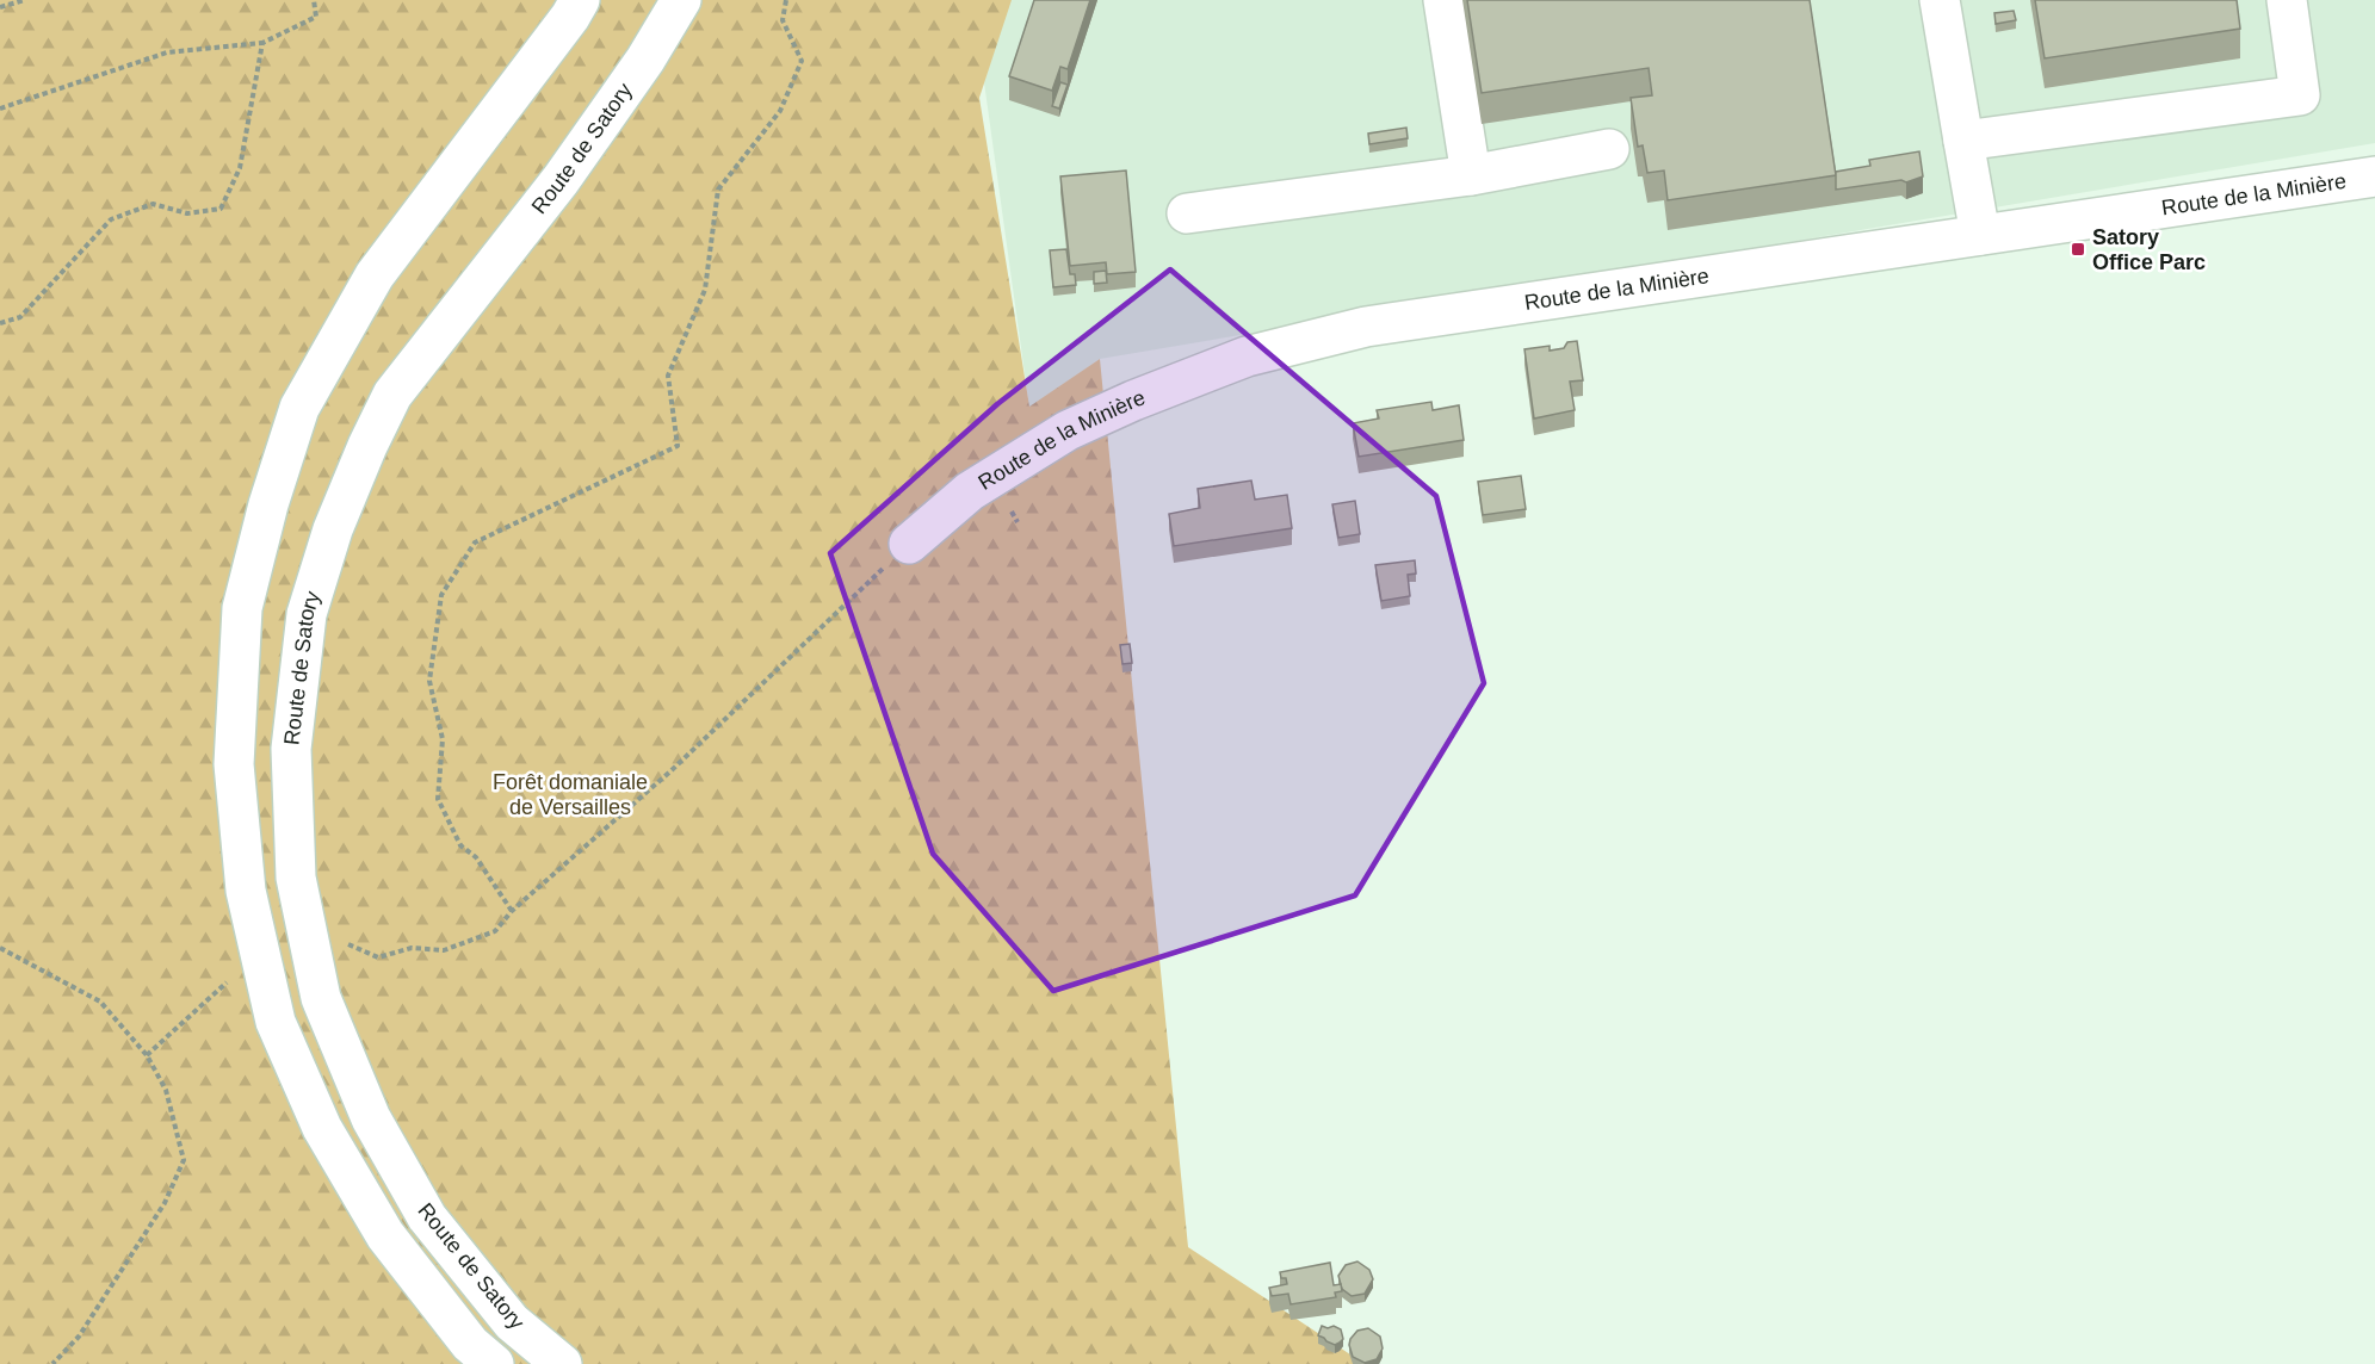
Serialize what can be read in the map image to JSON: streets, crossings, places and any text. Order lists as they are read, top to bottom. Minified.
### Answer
{"streets":{"main road":["Route de Satory","Route de la Minière"]},"parks":["Forêt domaniale de Versailles"],"places":{"transit":["Satory Office Parc"]}}
